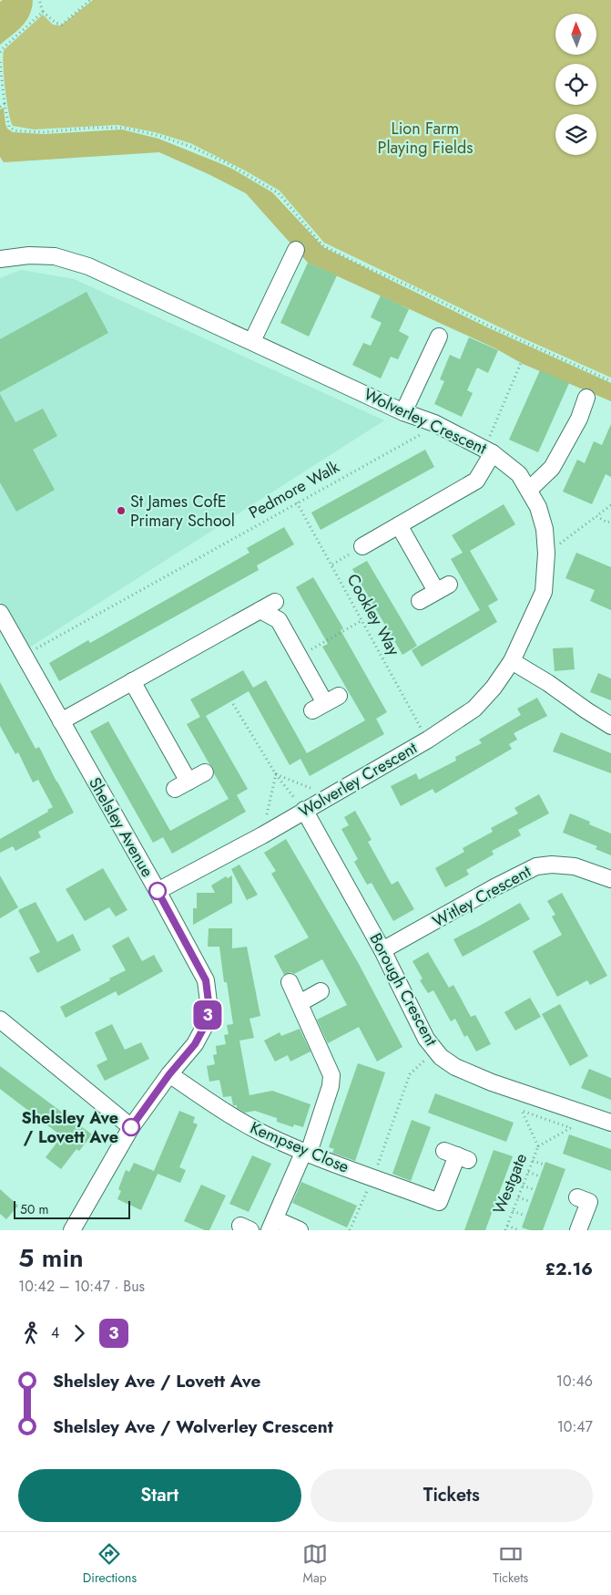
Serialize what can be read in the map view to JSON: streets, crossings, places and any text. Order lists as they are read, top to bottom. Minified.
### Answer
{"streets":{"street":["Wolverley Crescent","Shelsley Avenue","Witley Crescent","Borough Crescent","Kempsey Close"],"path":["Pedmore Walk","Cookley Way","Westgate"]},"crossings":[["Wolverley Crescent","Pedmore Walk"],["Wolverley Crescent","Cookley Way"],["Wolverley Crescent","Shelsley Avenue"],["Wolverley Crescent","Borough Crescent"],["Pedmore Walk","Cookley Way"],["Pedmore Walk","Shelsley Avenue"],["Shelsley Avenue","Kempsey Close"],["Witley Crescent","Borough Crescent"]],"parks":["Lion Farm Playing Fields"],"places":["St James CofE Primary School","Shelsley Ave / Lovett Ave"],"lines":["bus line 3"],"scale_bar":"50 m","north":"top","page":{"on_map":"3","scale":"50 m","heading":["5 min","10:42 – 10:47 · Bus","£2.16"],"legs":["4","3"],"list":[{"name":"Shelsley Ave / Lovett Ave","value":"10:46"},{"name":"Shelsley Ave / Wolverley Crescent","value":"10:47"}],"buttons":["Start","Tickets"],"tabs":["Directions","Map","Tickets"]}}
